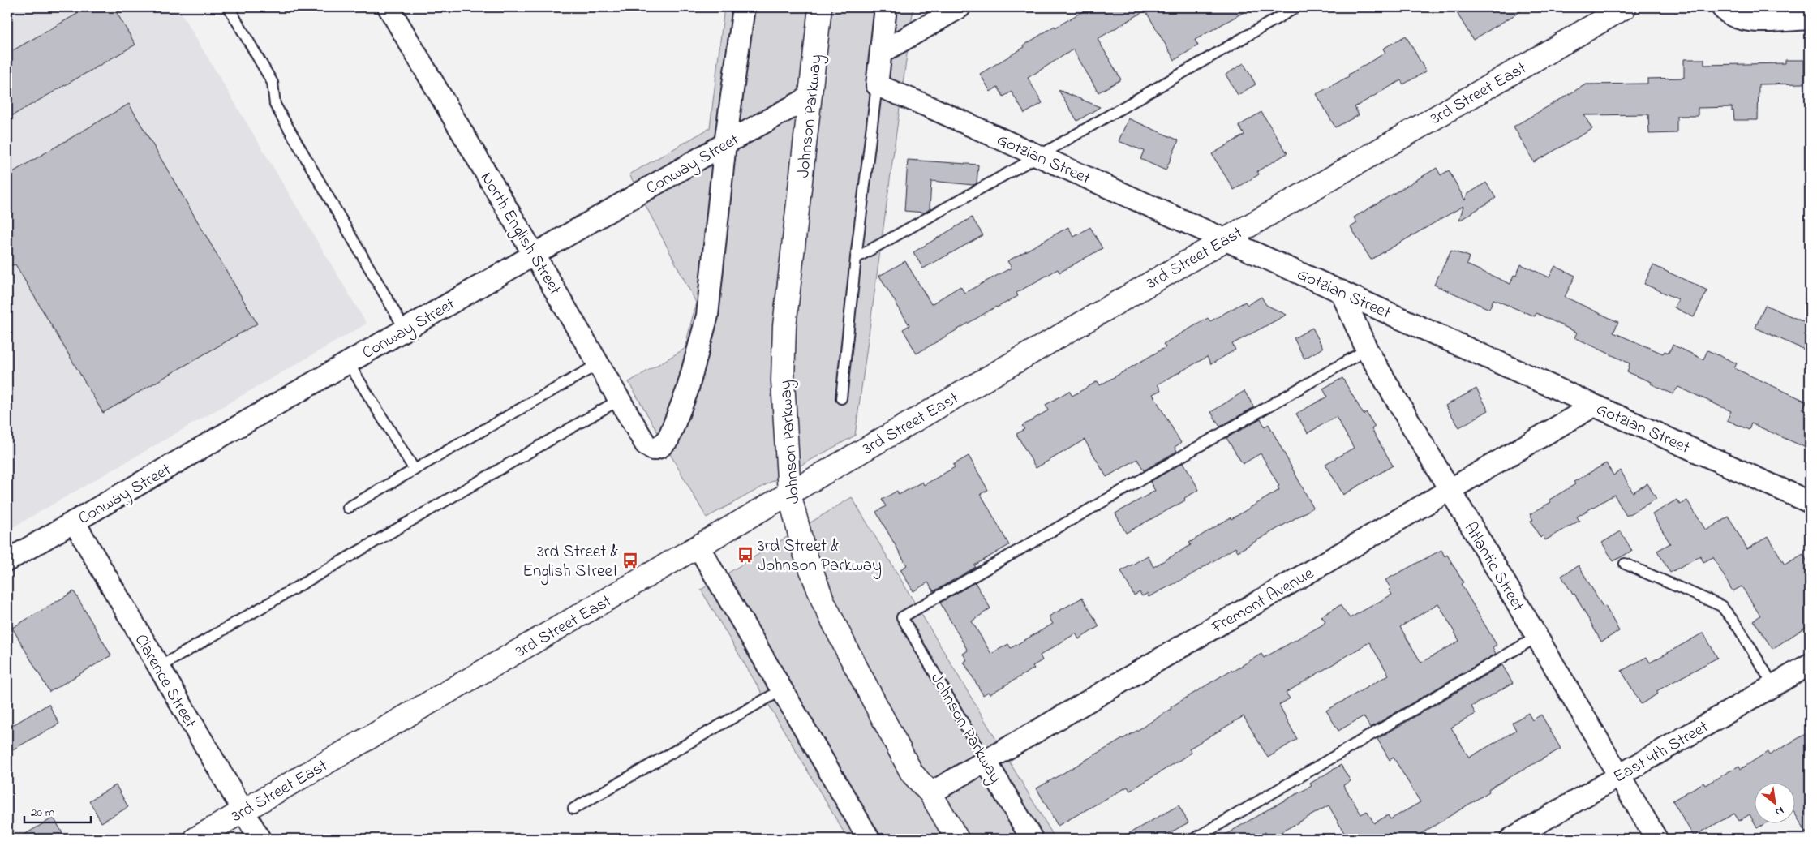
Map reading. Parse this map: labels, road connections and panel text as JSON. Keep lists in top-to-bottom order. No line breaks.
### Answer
{"streets":{"street":["3rd Street East","Johnson Parkway","Gotzian Street","Conway Street","North English Street","Atlantic Street","Fremont Avenue","Clarence Street","East 4th Street"]},"crossings":[["3rd Street East","Johnson Parkway"],["3rd Street East","Gotzian Street"],["3rd Street East","Clarence Street"],["Johnson Parkway","Conway Street"],["Johnson Parkway","Atlantic Street"],["Johnson Parkway","Fremont Avenue"],["Gotzian Street","Atlantic Street"],["Gotzian Street","Fremont Avenue"],["Conway Street","North English Street"],["Conway Street","Clarence Street"],["Atlantic Street","Fremont Avenue"],["Atlantic Street","East 4th Street"]],"places":{"bus stop":["3rd Street & Johnson Parkway","3rd Street & English Street"]},"scale_bar":"20 m","north":"bottom right"}
